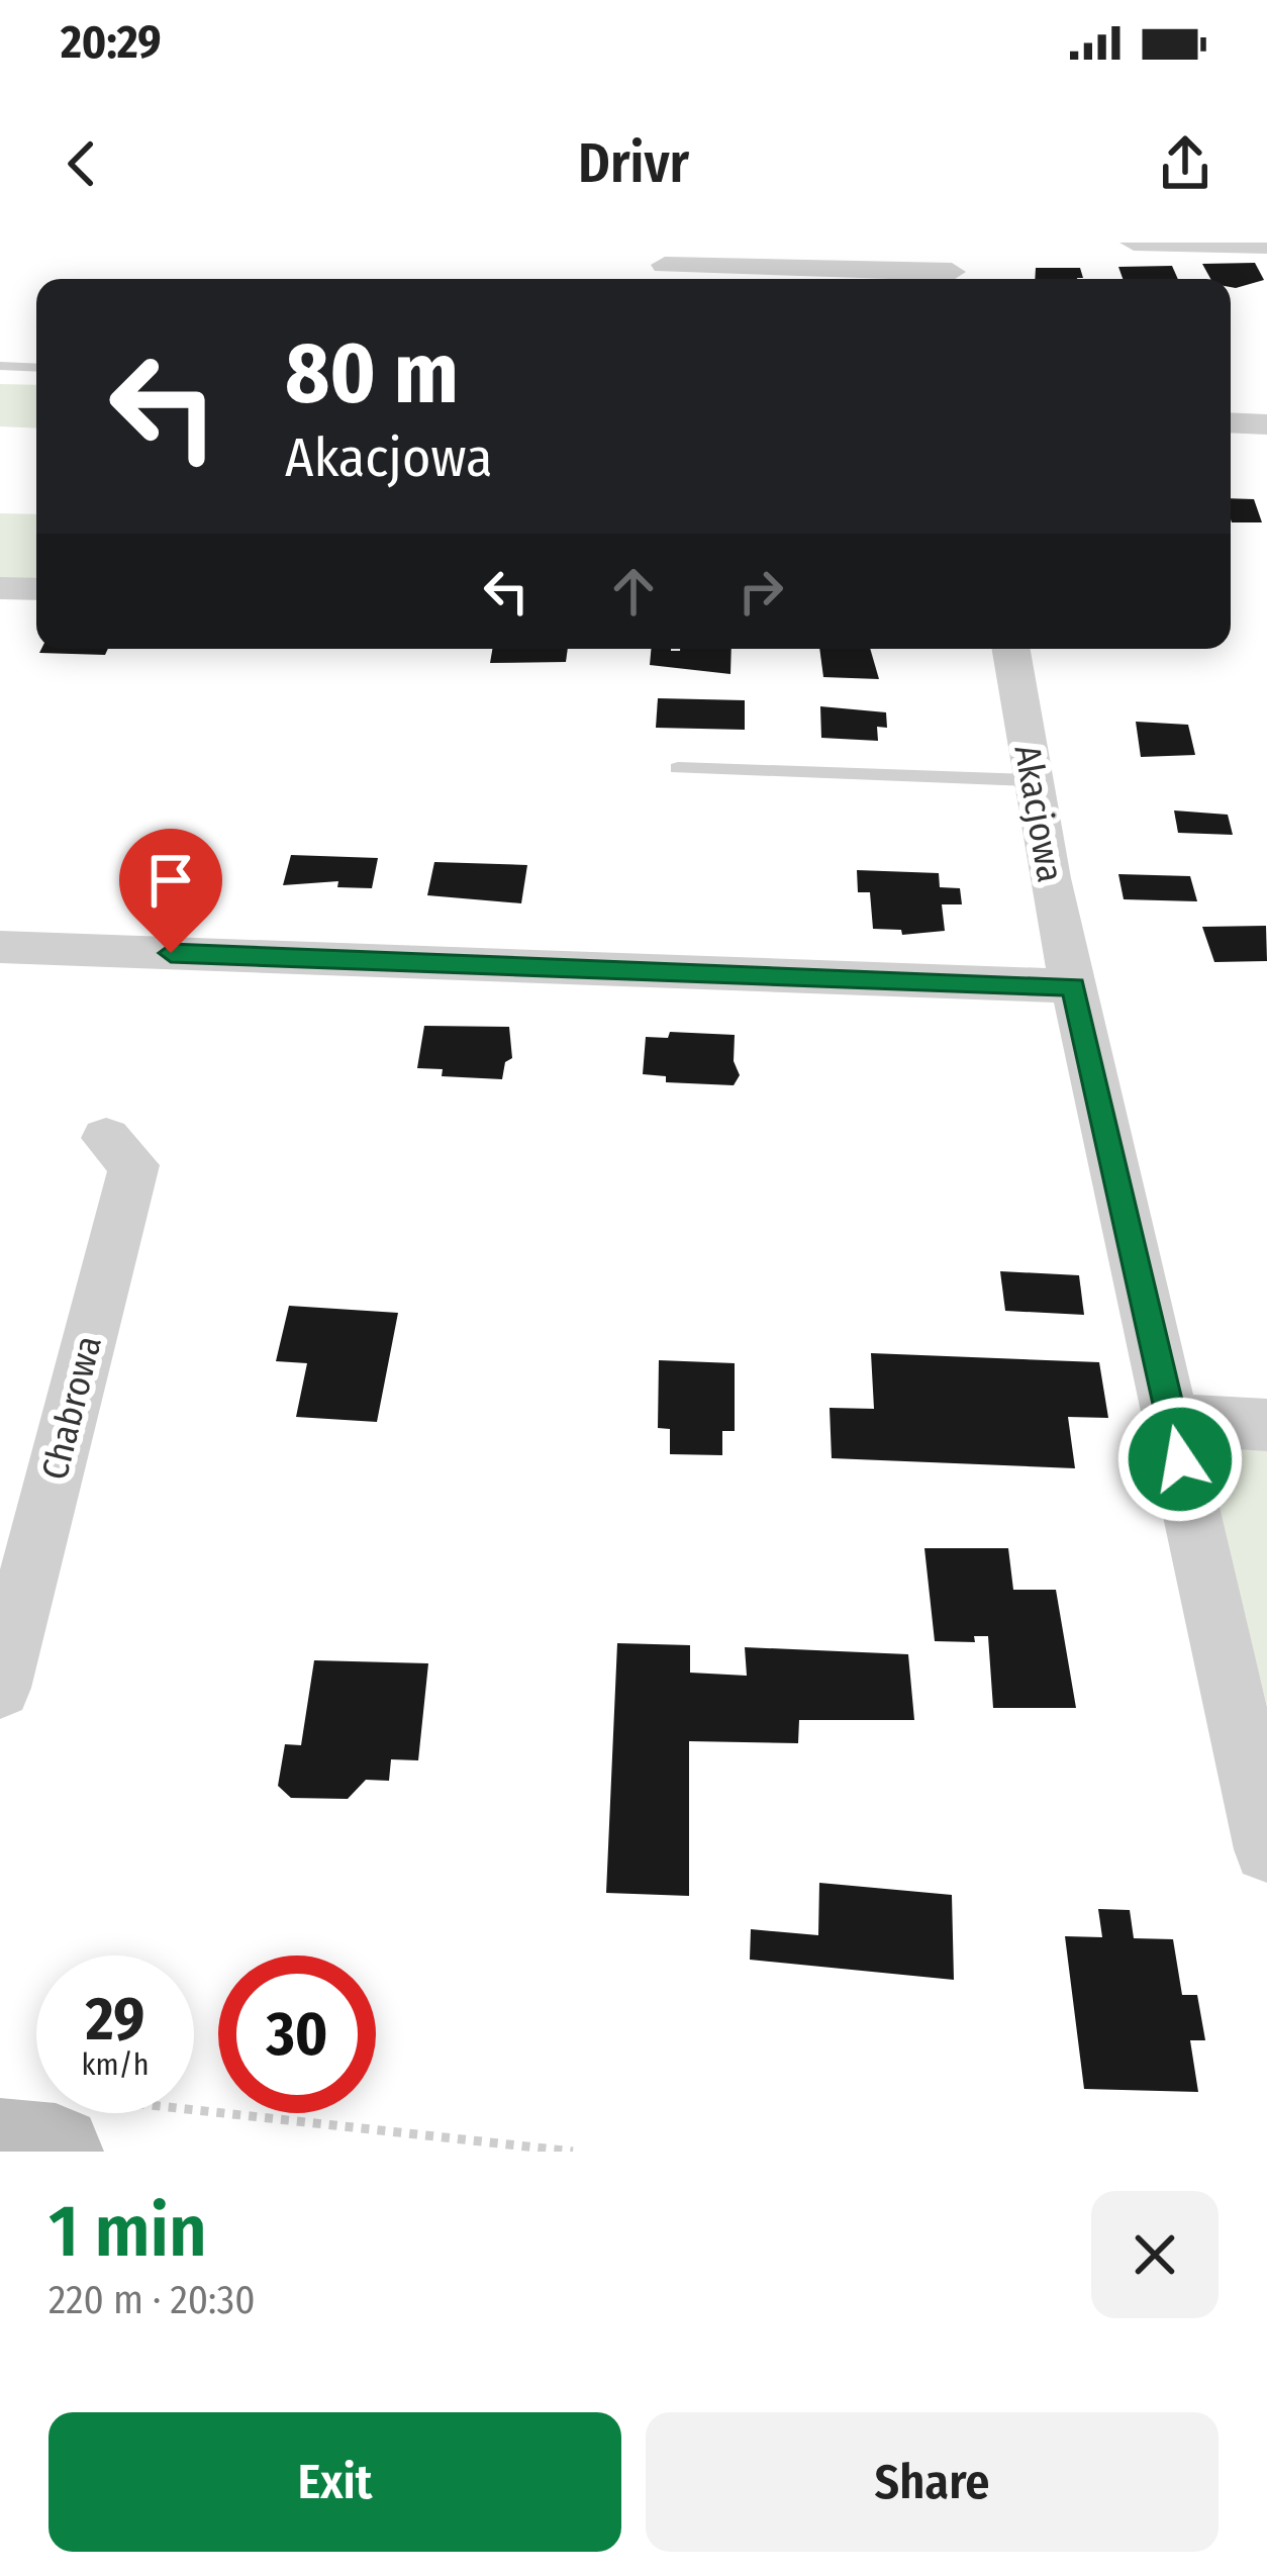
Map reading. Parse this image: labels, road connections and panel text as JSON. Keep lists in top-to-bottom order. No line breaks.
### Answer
{"streets":{"street":["Akacjowa","Chabrowa"]},"page":{"status":"20:29","header":"Drivr","turn":["80 m","Akacjowa"],"speed":"29 km/h","limit":"30","heading":["1 min","220 m · 20:30"],"buttons":["Exit","Share"]}}
